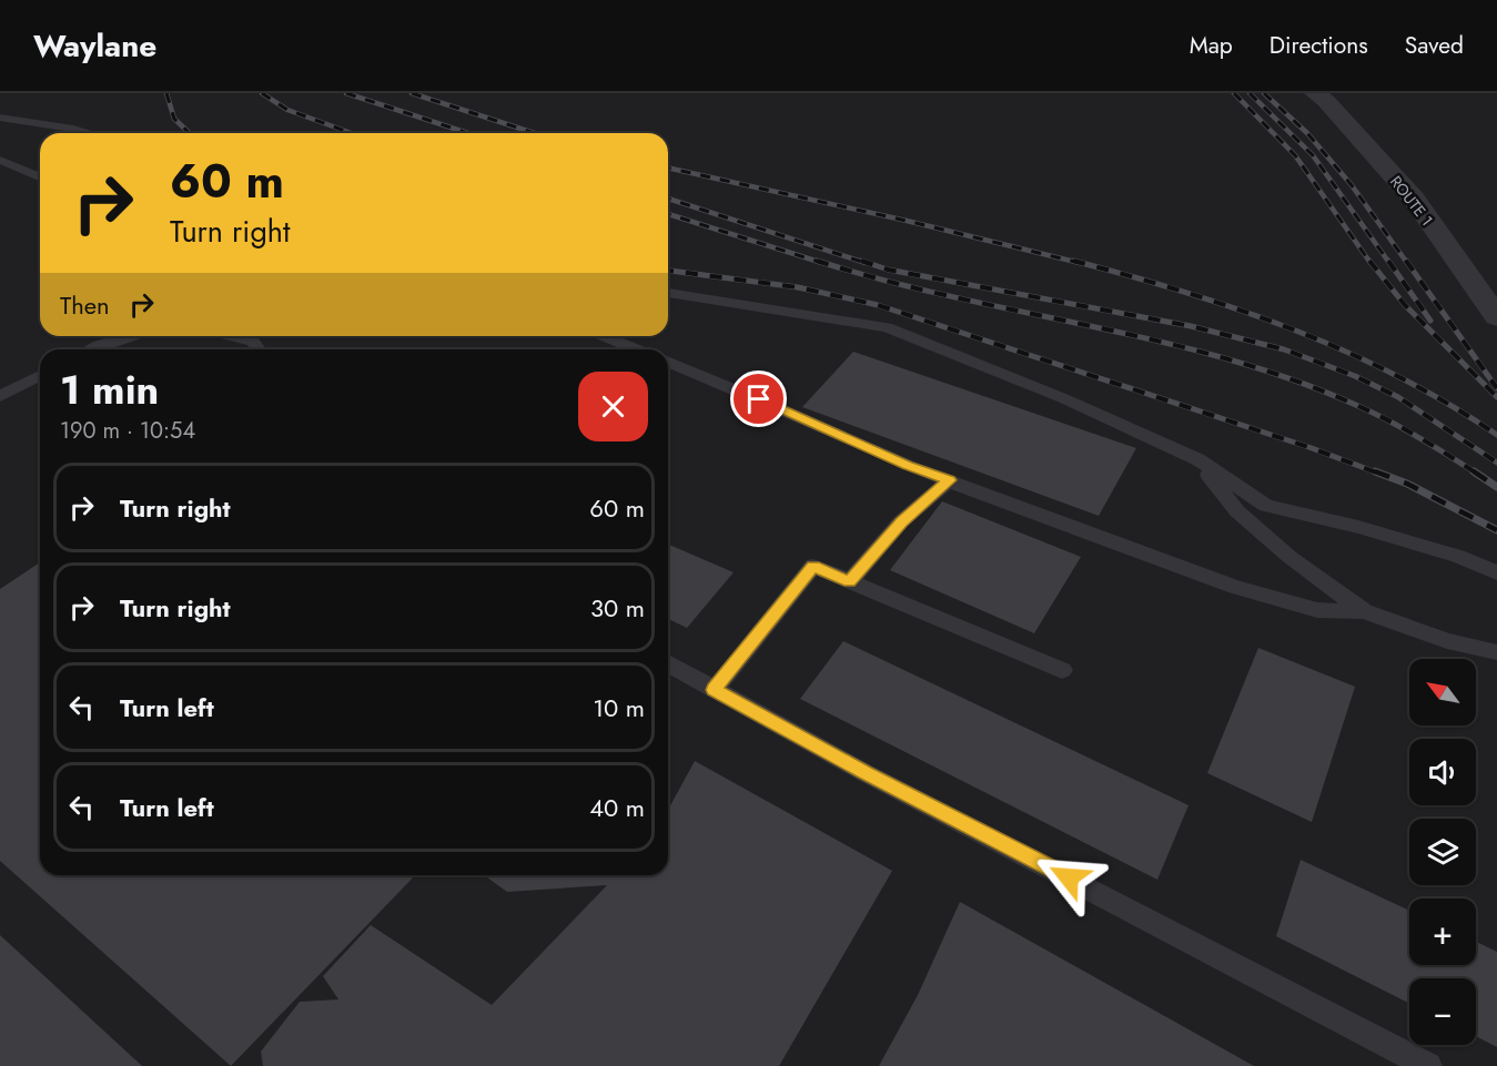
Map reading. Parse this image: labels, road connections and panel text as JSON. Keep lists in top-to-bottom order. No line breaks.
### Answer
{"streets":{"street":["ROUTE 1"]},"north":"top left","page":{"header":"Waylane","nav":["Map","Directions","Saved"],"turn":["60 m","Turn right"],"then":"Then","heading":["1 min","190 m · 10:54"],"list":[{"name":"Turn right","value":"60 m"},{"name":"Turn right","value":"30 m"},{"name":"Turn left","value":"10 m"},{"name":"Turn left","value":"40 m"}],"map_buttons":["+","−"]}}
